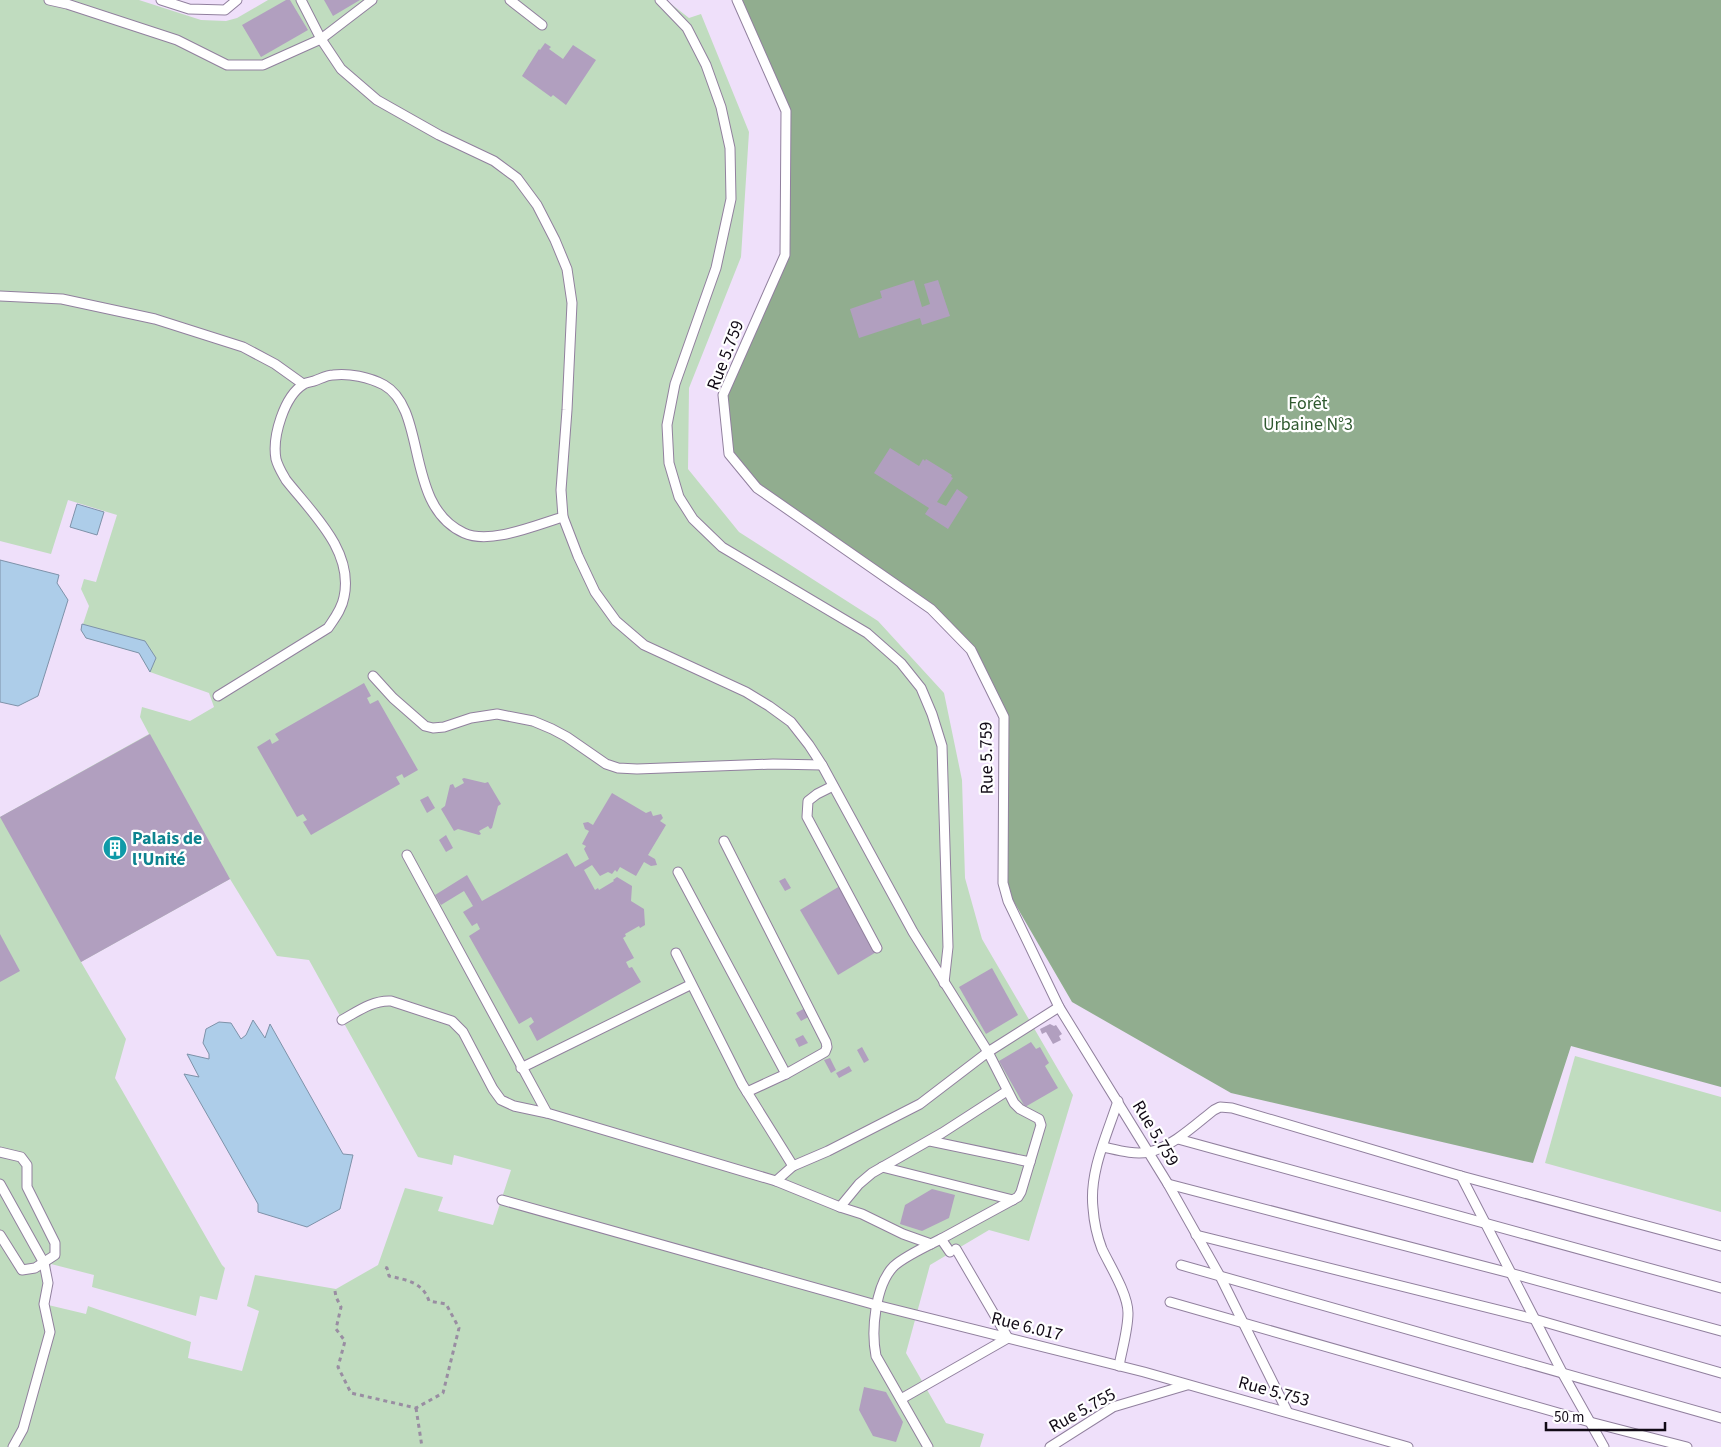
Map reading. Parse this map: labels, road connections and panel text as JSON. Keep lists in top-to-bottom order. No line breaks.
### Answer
{"streets":{"lane":["Rue 5.759","Rue 6.017","Rue 5.753","Rue 5.755"]},"crossings":[["Rue 5.759","Rue 5.753"],["Rue 6.017","Rue 5.753"],["Rue 5.753","Rue 5.755"]],"parks":["Forêt Urbaine N°3"],"places":{"building":["Palais de l'Unité"]},"scale_bar":"50 m"}
